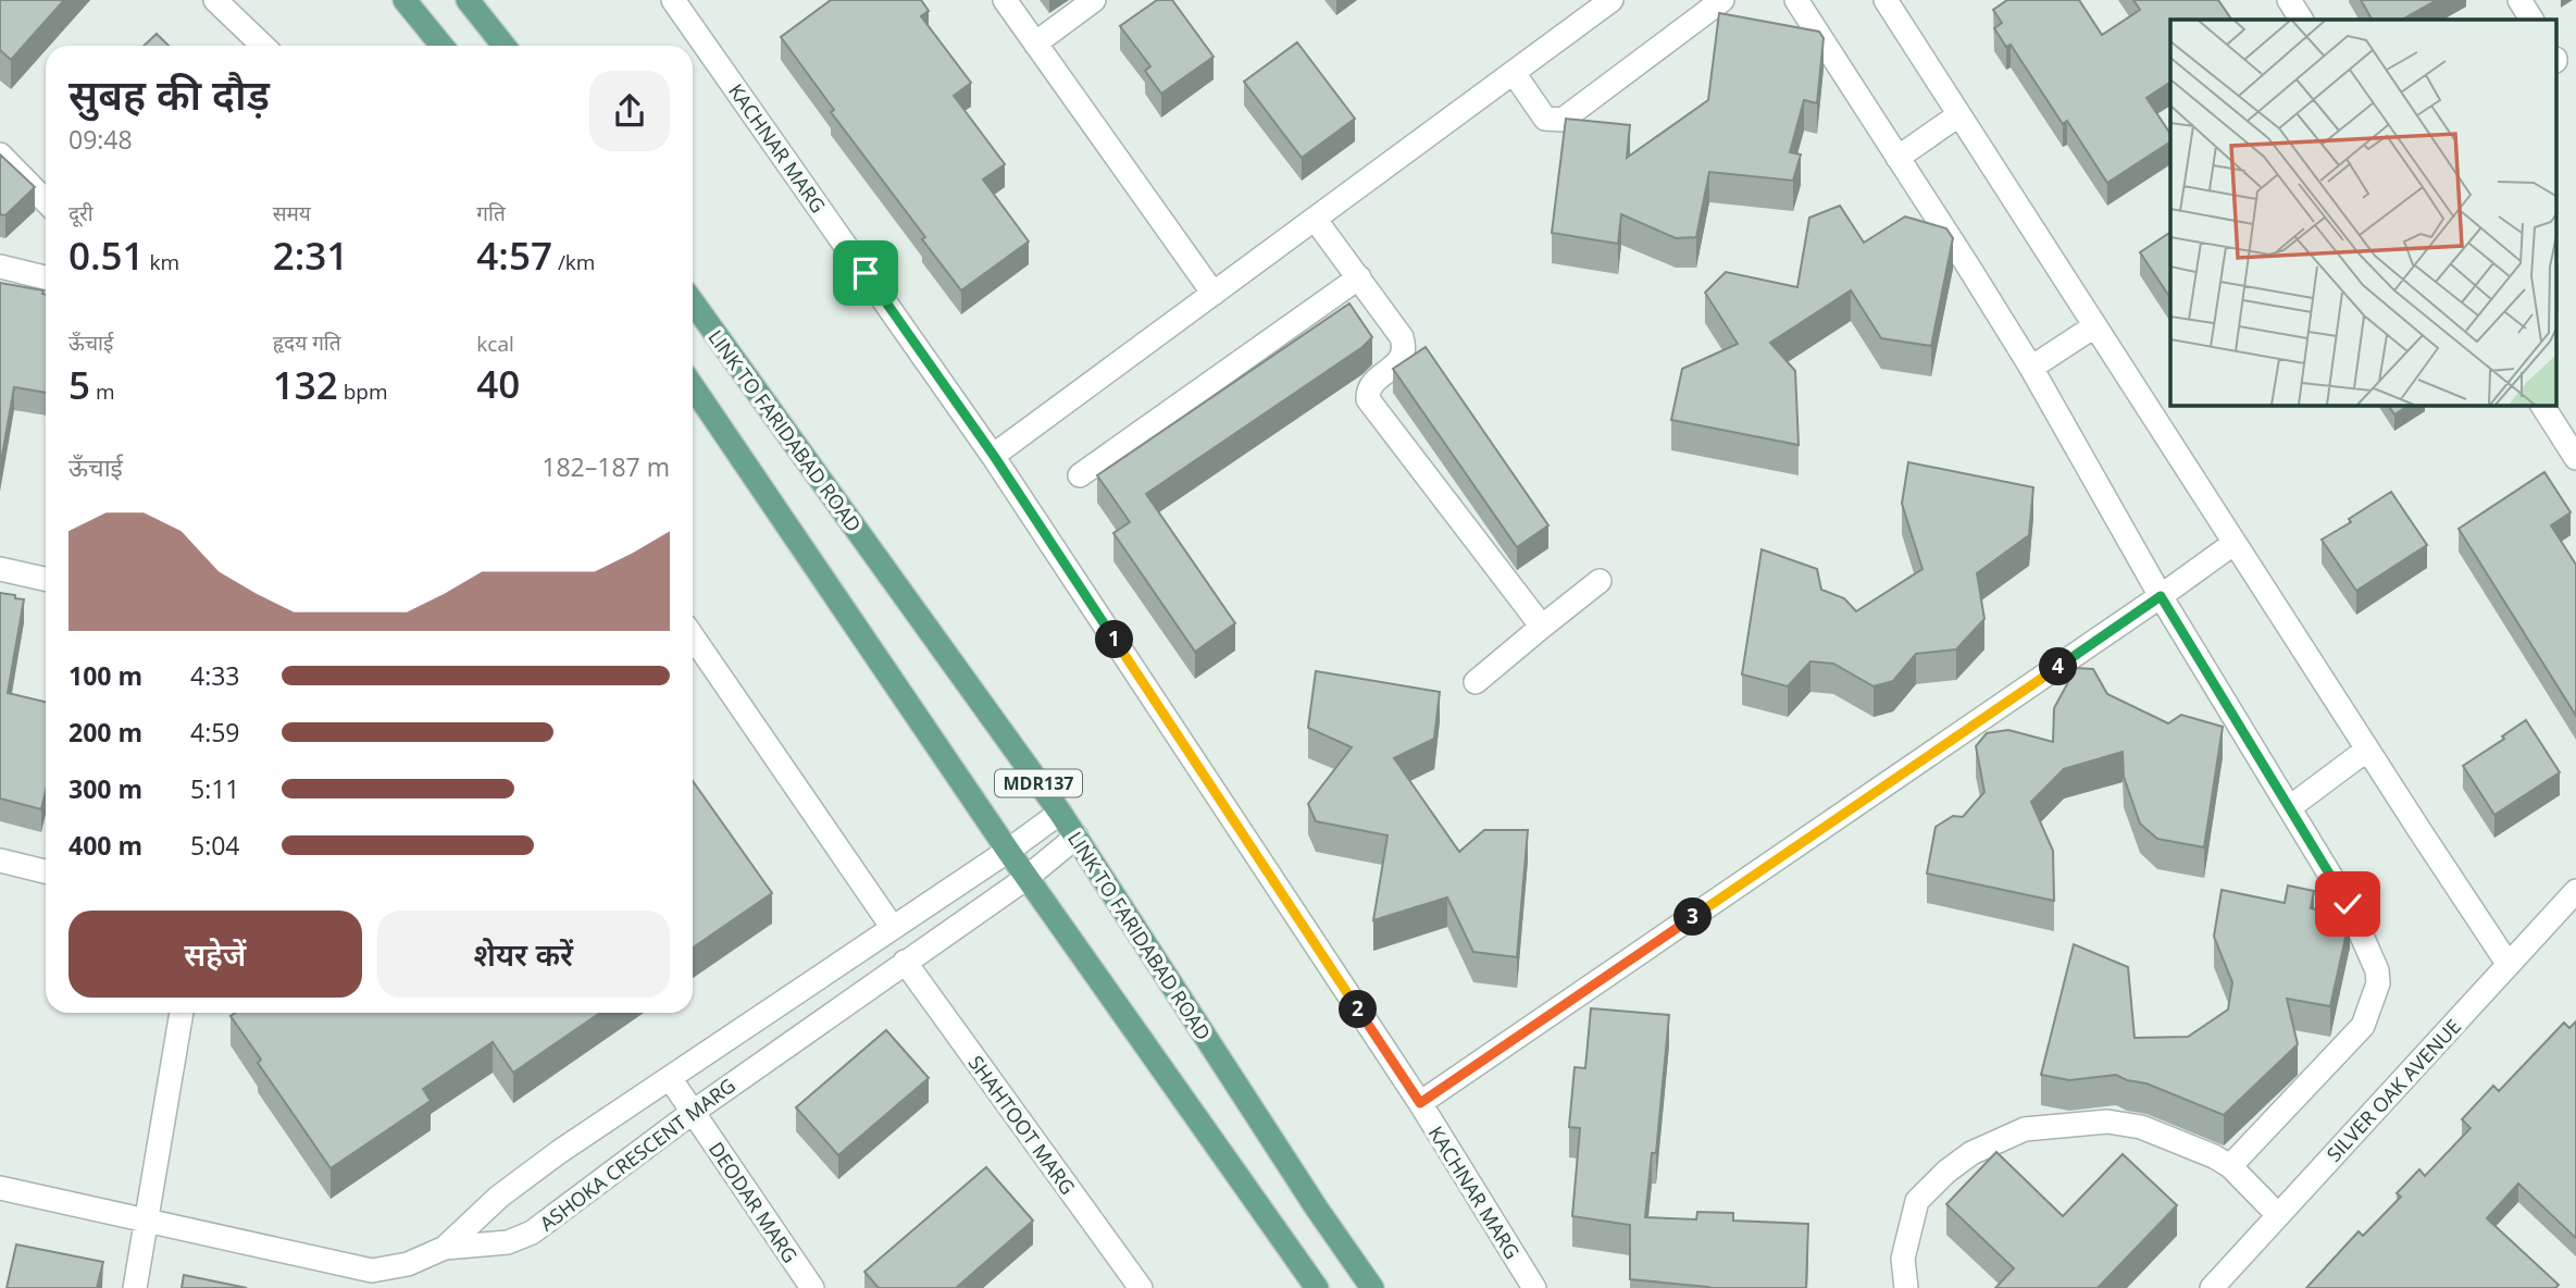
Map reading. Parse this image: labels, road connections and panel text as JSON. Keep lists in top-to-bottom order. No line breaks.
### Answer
{"streets":{"main road":["LINK TO FARIDABAD ROAD","MDR137"],"street":["KACHNAR MARG","SILVER OAK AVENUE","SHAHTOOT MARG","ASHOKA CRESCENT MARG","DEODAR MARG"]},"crossings":[["LINK TO FARIDABAD ROAD","ASHOKA CRESCENT MARG"],["MDR137","ASHOKA CRESCENT MARG"],["SHAHTOOT MARG","ASHOKA CRESCENT MARG"],["ASHOKA CRESCENT MARG","DEODAR MARG"]],"page":{"heading":["सुबह की दौड़","09:48"],"stats":[["दूरी","0.51 km"],["समय","2:31"],["गति","4:57 /km"],["ऊँचाई","5 m"],["हृदय गति","132 bpm"],["kcal","40"]],"chart":["ऊँचाई","182–187 m"],"pins":["1","4","3","2"],"list":[{"name":"100 m","note":"4:33"},{"name":"200 m","note":"4:59"},{"name":"300 m","note":"5:11"},{"name":"400 m","note":"5:04"}],"buttons":["सहेजें","शेयर करें"]}}
